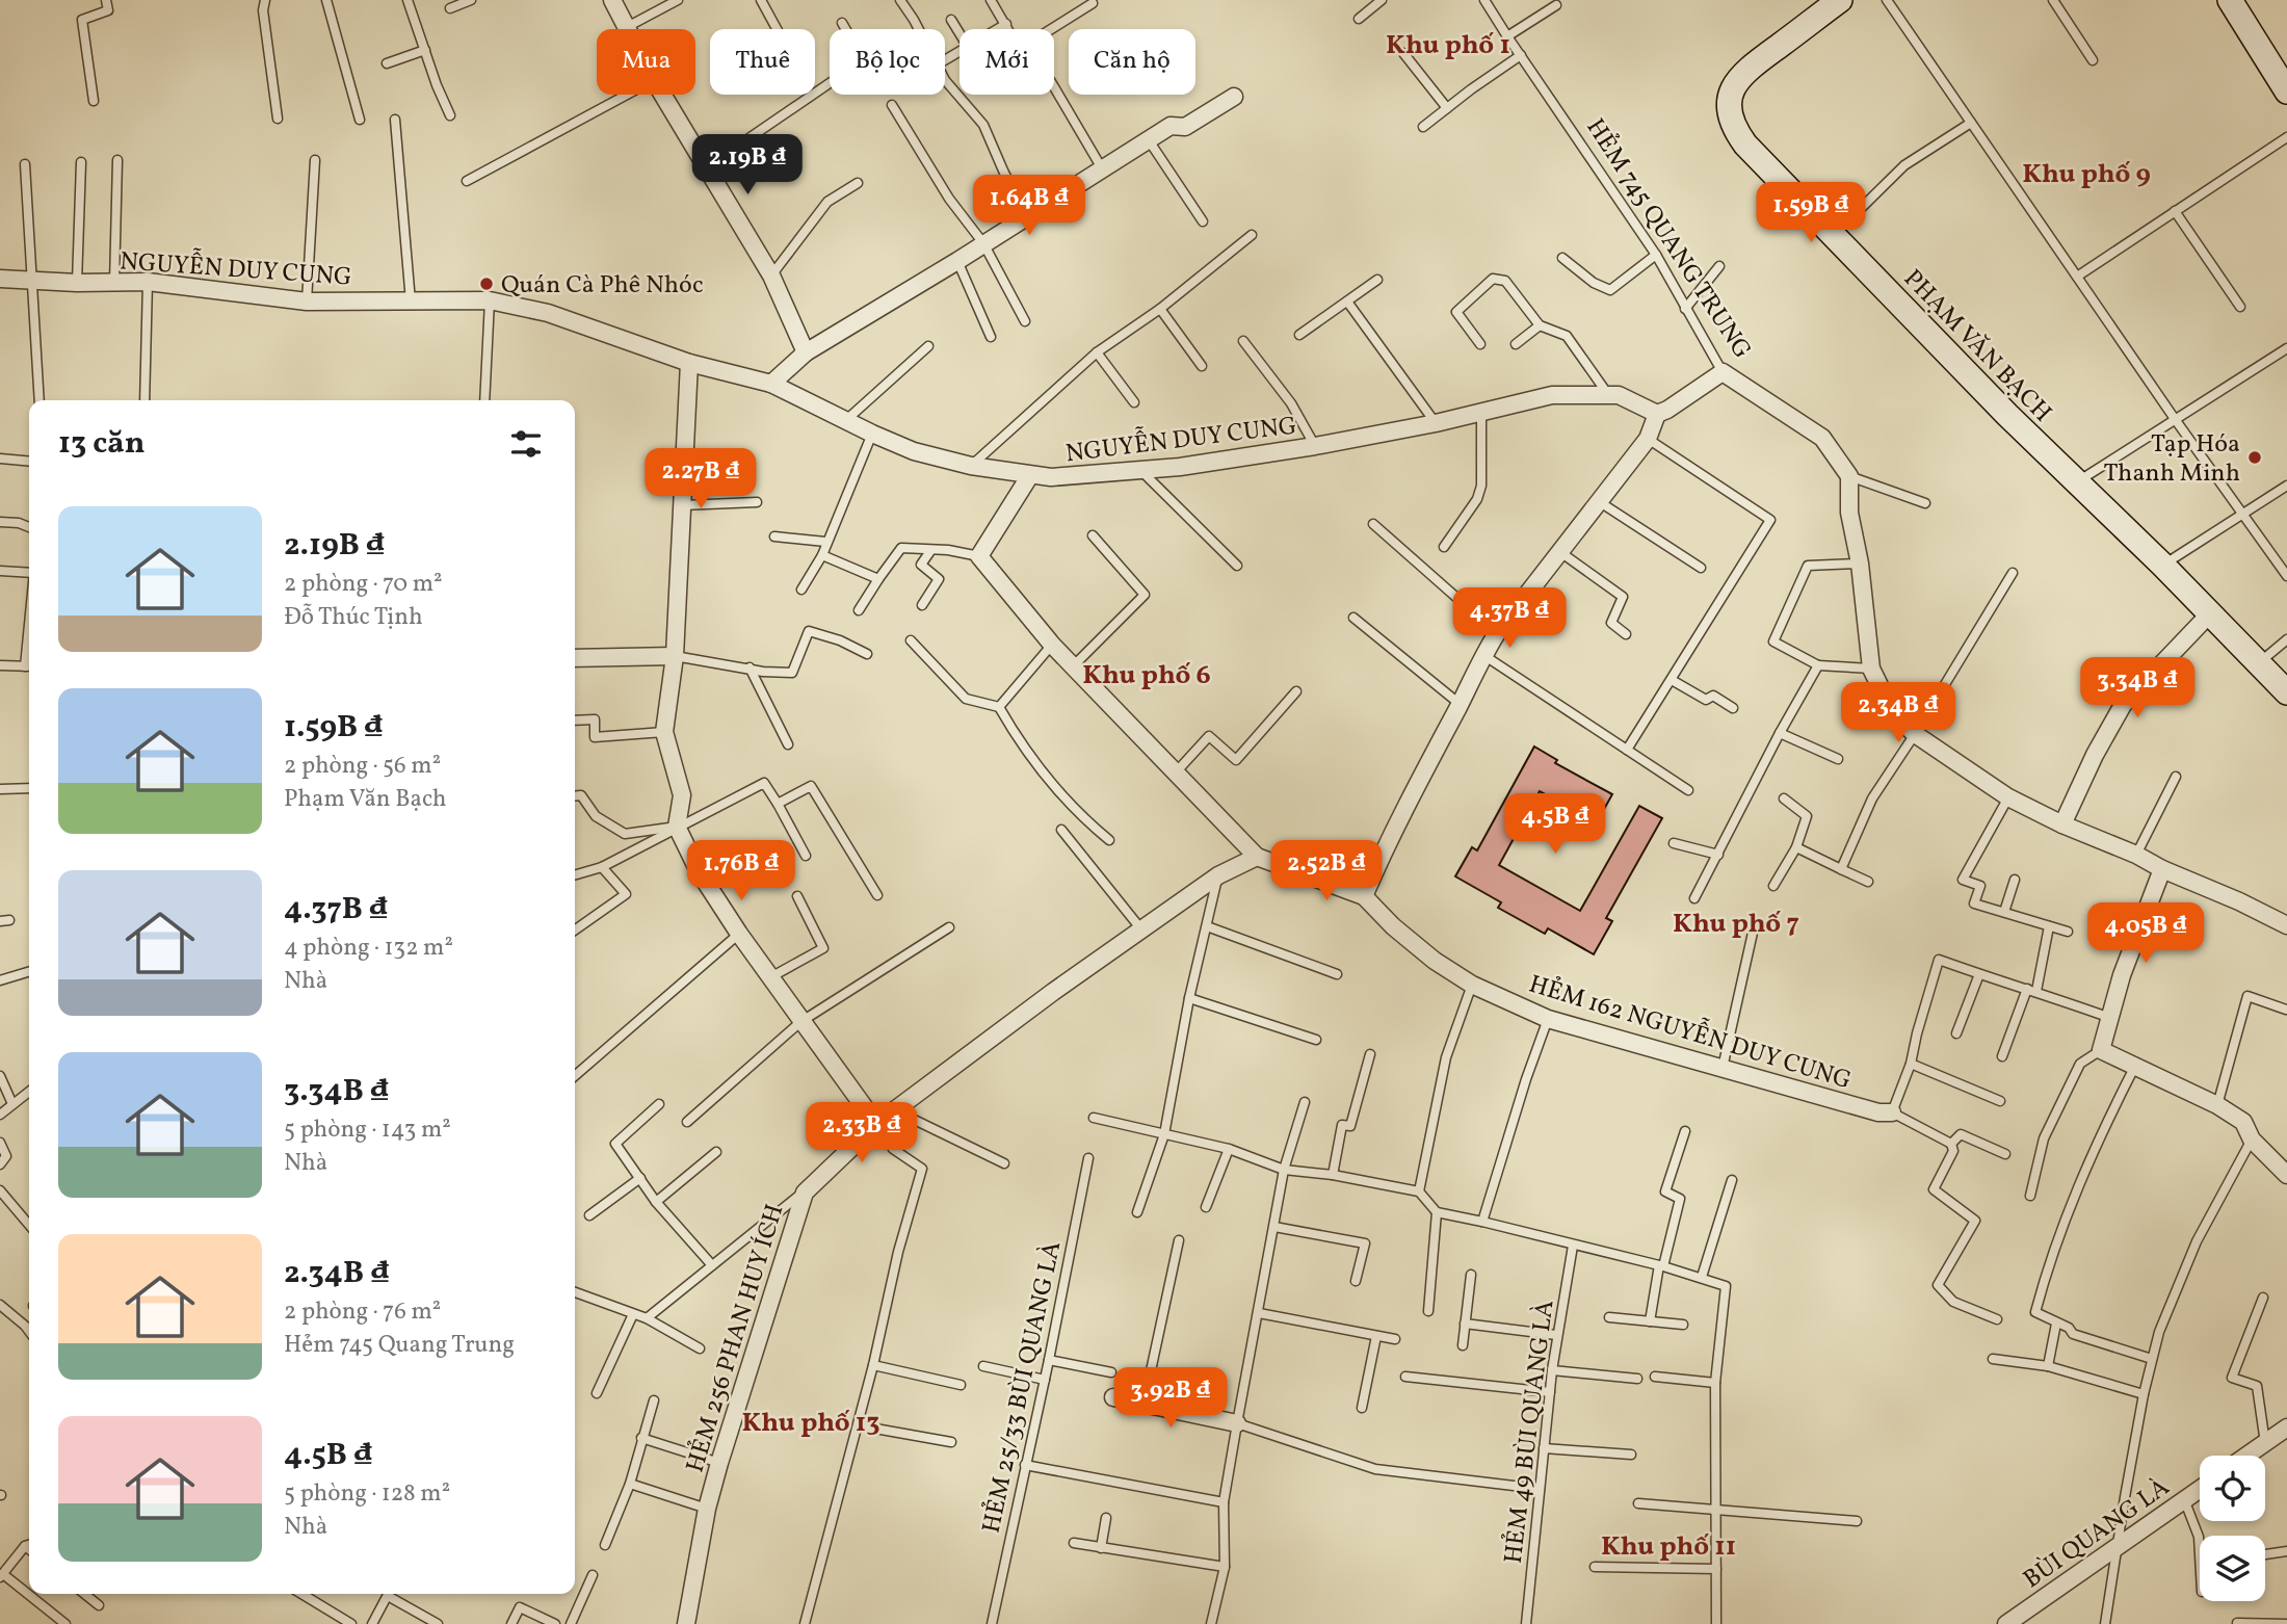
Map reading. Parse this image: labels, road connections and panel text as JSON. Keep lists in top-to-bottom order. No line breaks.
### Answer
{"streets":{"street":["HẺM 745 QUANG TRUNG","NGUYỄN DUY CUNG","PHẠM VĂN BẠCH","HẺM 162 NGUYỄN DUY CUNG","HẺM 256 PHAN HUY ÍCH","BÙI QUANG LÀ"],"lane":["HẺM 25/33 BÙI QUANG LÀ","HẺM 49 BÙI QUANG LÀ"]},"crossings":[["HẺM 162 NGUYỄN DUY CUNG","HẺM 256 PHAN HUY ÍCH"]],"districts":["Khu phố 1","Khu phố 9","Khu phố 6","Khu phố 7","Khu phố 13","Khu phố 11"],"places":["Quán Cà Phê Nhóc","Tạp Hóa Thanh Minh"],"page":{"chip":["Mua","Thuê","Bộ lọc","Mới","Căn hộ"],"price":["2.19B ₫","1.64B ₫","1.59B ₫","2.27B ₫","4.37B ₫","3.34B ₫","2.34B ₫","4.5B ₫","1.76B ₫","2.52B ₫","4.05B ₫","2.33B ₫","3.92B ₫"],"heading":"13 căn","list":[{"name":"2.19B ₫","note":"2 phòng · 70 m² · Đỗ Thúc Tịnh"},{"name":"1.59B ₫","note":"2 phòng · 56 m² · Phạm Văn Bạch"},{"name":"4.37B ₫","note":"4 phòng · 132 m² · Nhà"},{"name":"3.34B ₫","note":"5 phòng · 143 m² · Nhà"},{"name":"2.34B ₫","note":"2 phòng · 76 m² · Hẻm 745 Quang Trung"},{"name":"4.5B ₫","note":"5 phòng · 128 m² · Nhà"}]}}
